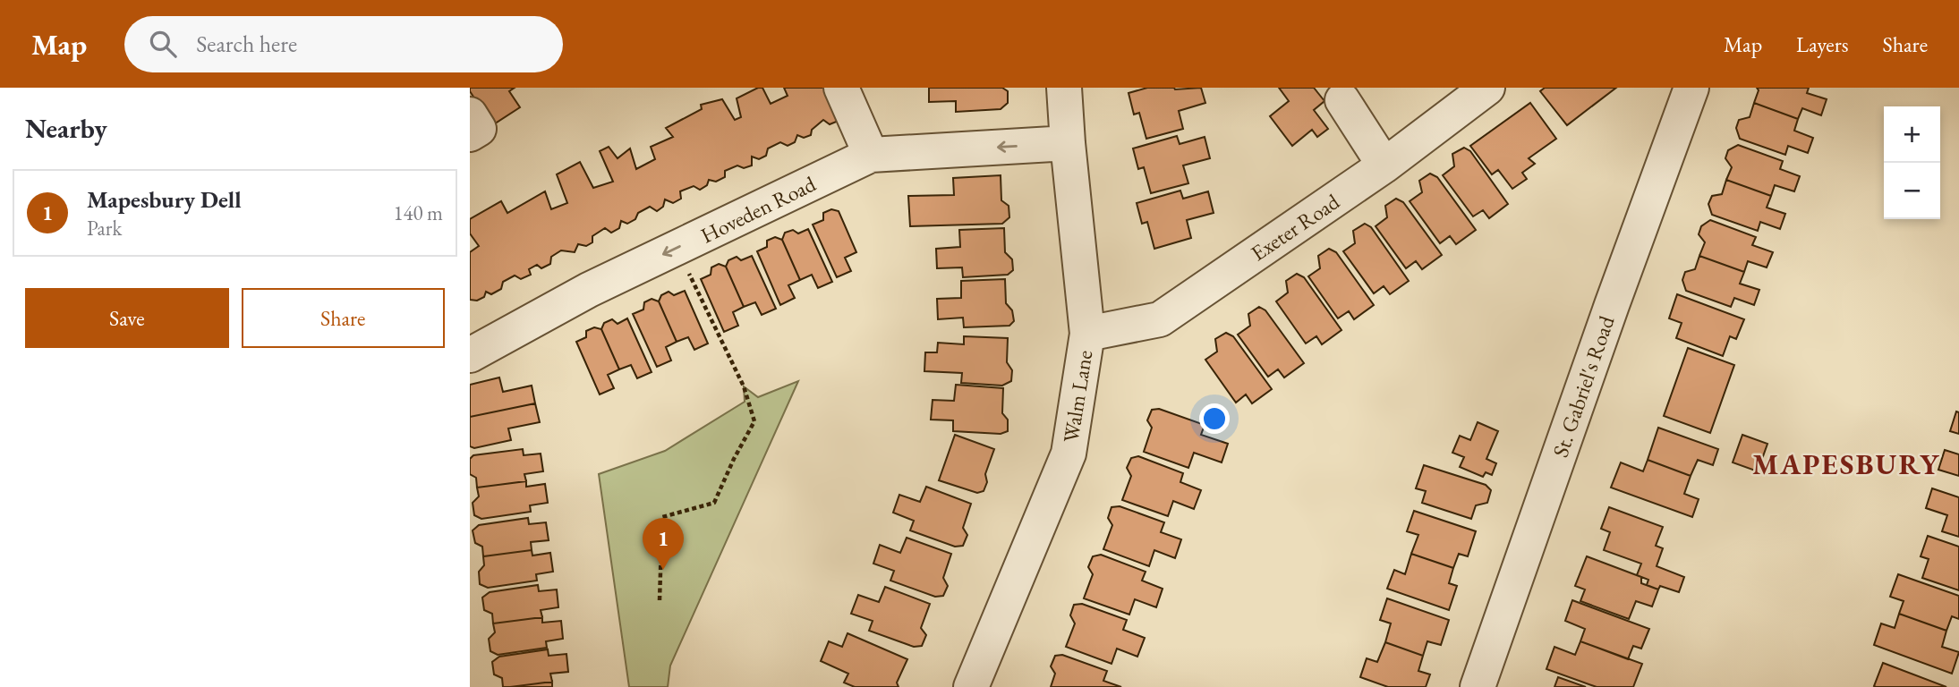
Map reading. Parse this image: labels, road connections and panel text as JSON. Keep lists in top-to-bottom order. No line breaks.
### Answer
{"streets":{"street":["Hoveden Road","Exeter Road","St. Gabriel's Road","Walm Lane"]},"crossings":[["Hoveden Road","Walm Lane"],["Exeter Road","Walm Lane"]],"one_way":["Hoveden Road"],"districts":["MAPESBURY"],"page":{"header":"Map","search":"Search here","nav":["Map","Layers","Share"],"heading":"Nearby","map_buttons":["+","−"],"list":[{"mark":"1","name":"Mapesbury Dell","note":"Park","value":"140 m"}],"buttons":["Save","Share"],"pins":"1"}}
